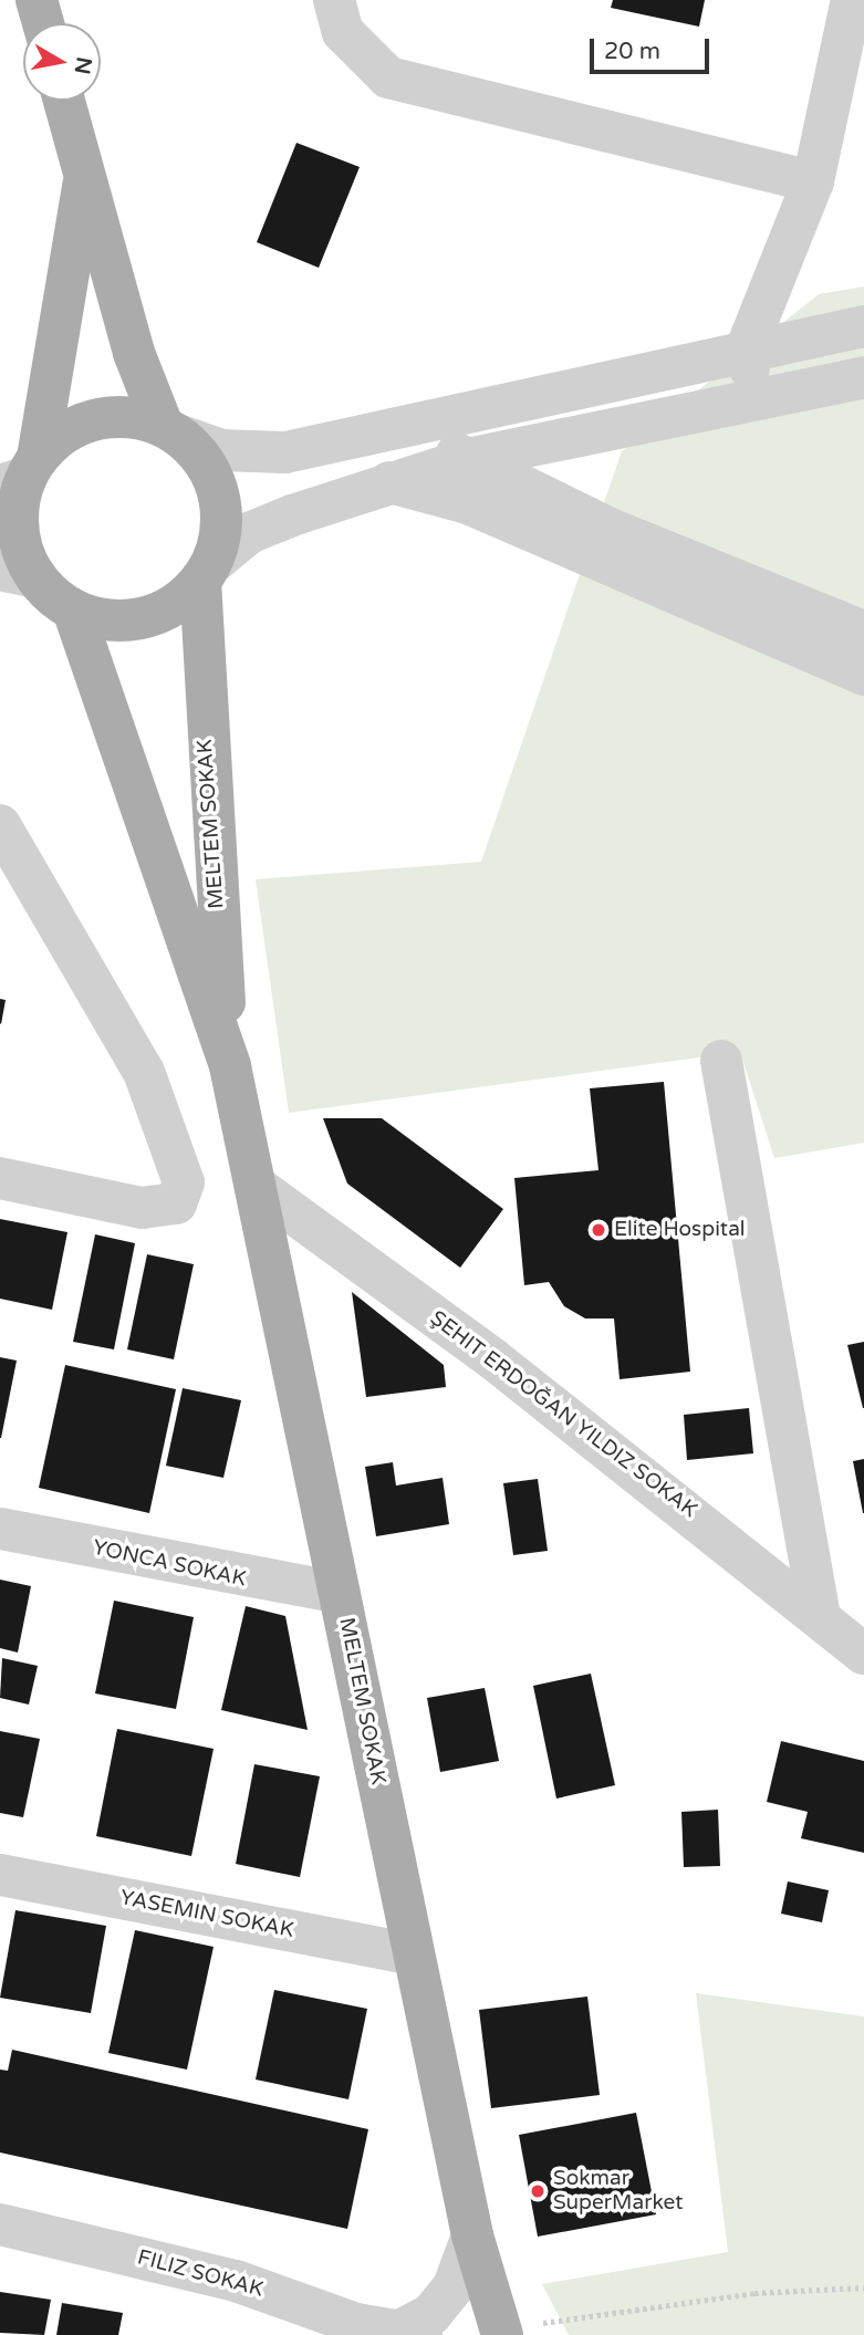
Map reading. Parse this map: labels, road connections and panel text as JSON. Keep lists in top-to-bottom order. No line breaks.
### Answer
{"streets":{"main road":["MELTEM SOKAK"],"street":["YONCA SOKAK","FILIZ SOKAK"]},"crossings":[["MELTEM SOKAK","YONCA SOKAK"],["MELTEM SOKAK","FILIZ SOKAK"]],"places":["Elite Hospital","Sokmar SuperMarket"],"scale_bar":"20 m","north":"right"}
